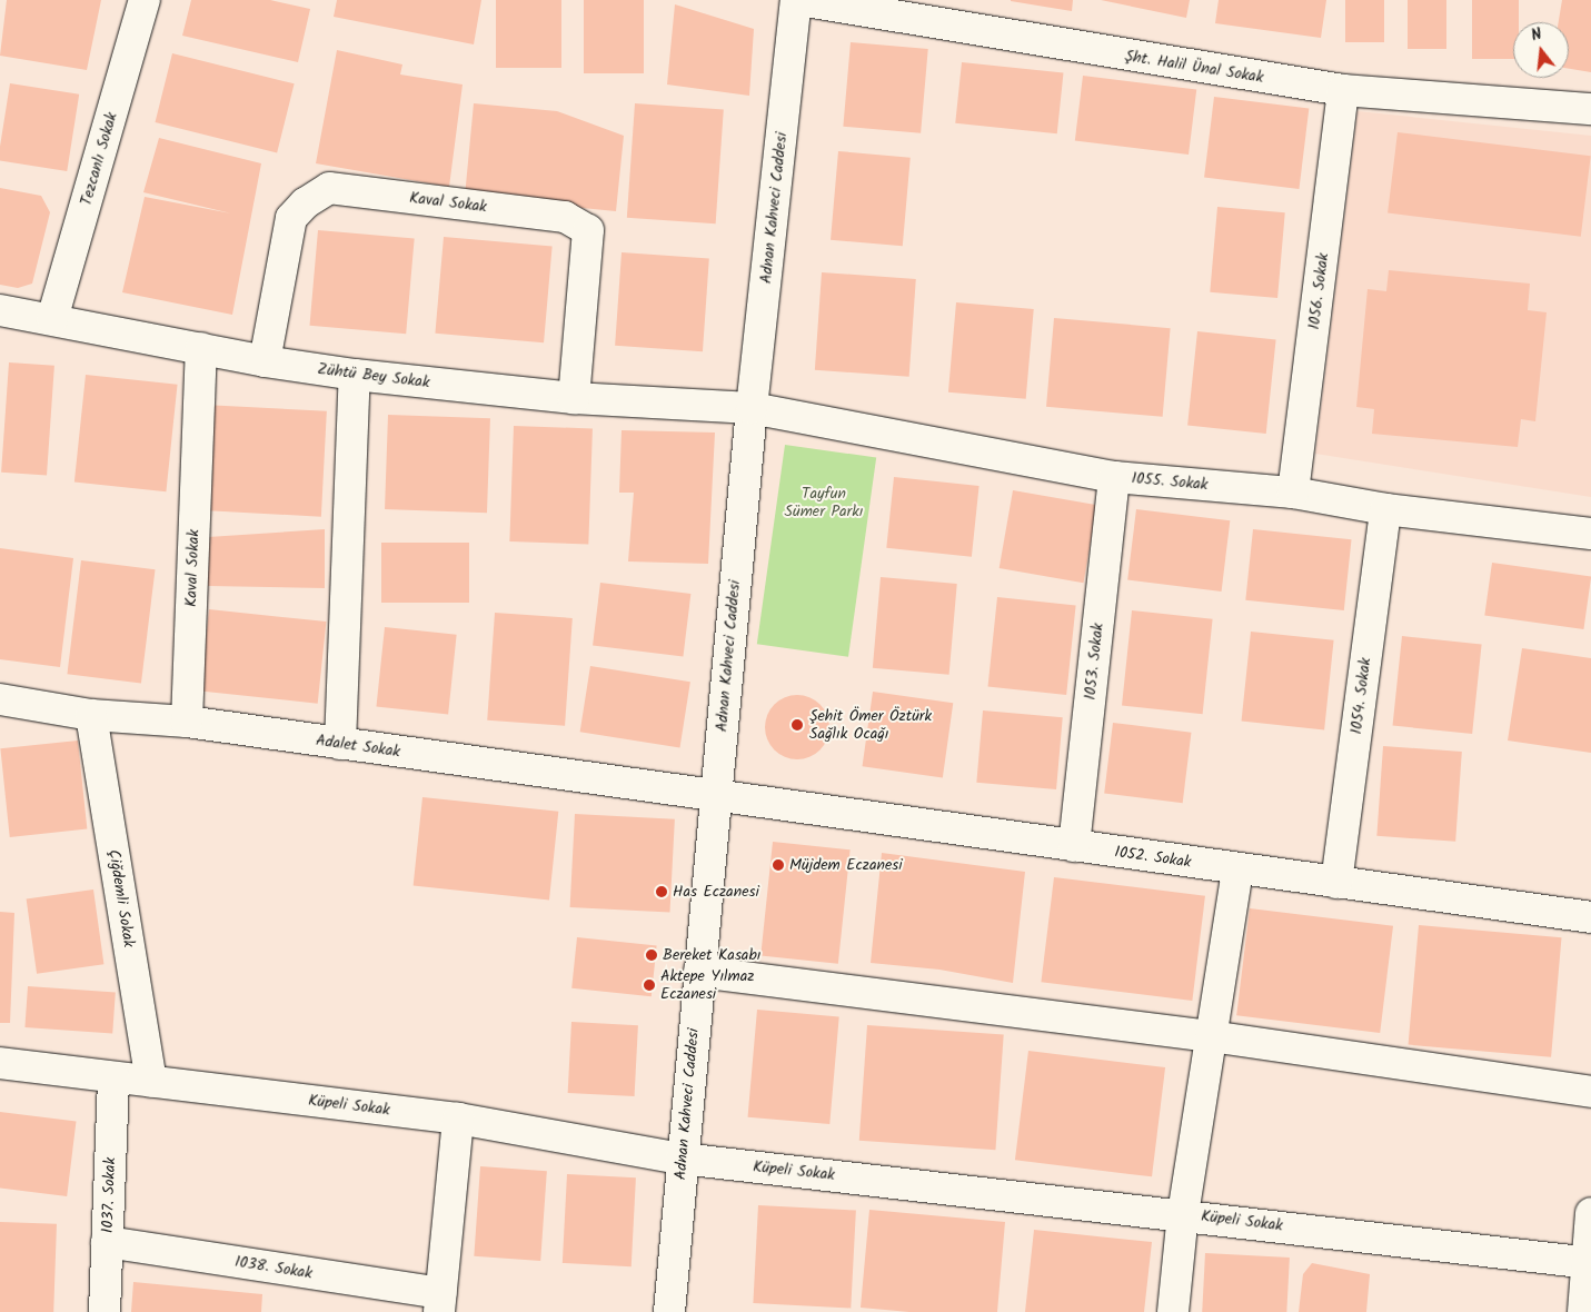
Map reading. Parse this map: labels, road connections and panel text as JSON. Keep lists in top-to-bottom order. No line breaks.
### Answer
{"streets":{"street":["Şht. Halil Ünal Sokak","Tezcanlı Sokak","Kaval Sokak","Adnan Kahveci Caddesi","1056. Sokak","Zühtü Bey Sokak","1055. Sokak","1053. Sokak","1054. Sokak","Adalet Sokak","1052. Sokak","Çiğdemli Sokak","Küpeli Sokak","1037. Sokak","1038. Sokak"]},"crossings":[["Şht. Halil Ünal Sokak","Adnan Kahveci Caddesi"],["Şht. Halil Ünal Sokak","1056. Sokak"],["Tezcanlı Sokak","Zühtü Bey Sokak"],["Kaval Sokak","Zühtü Bey Sokak"],["Kaval Sokak","Adalet Sokak"],["Adnan Kahveci Caddesi","Zühtü Bey Sokak"],["Adnan Kahveci Caddesi","1055. Sokak"],["Adnan Kahveci Caddesi","Adalet Sokak"],["Adnan Kahveci Caddesi","1052. Sokak"],["Adnan Kahveci Caddesi","Küpeli Sokak"],["1056. Sokak","1055. Sokak"],["Zühtü Bey Sokak","1055. Sokak"],["1055. Sokak","1053. Sokak"],["1055. Sokak","1054. Sokak"],["1053. Sokak","1052. Sokak"],["1054. Sokak","1052. Sokak"],["Adalet Sokak","1052. Sokak"],["Adalet Sokak","Çiğdemli Sokak"],["Çiğdemli Sokak","Küpeli Sokak"],["Küpeli Sokak","1037. Sokak"],["1037. Sokak","1038. Sokak"]],"parks":["Tayfun Sümer Parkı"],"places":["Şehit Ömer Öztürk Sağlık Ocağı","Müjdem Eczanesi","Has Eczanesi","Bereket Kasabı","Aktepe Yılmaz Eczanesi"],"north":"top"}
